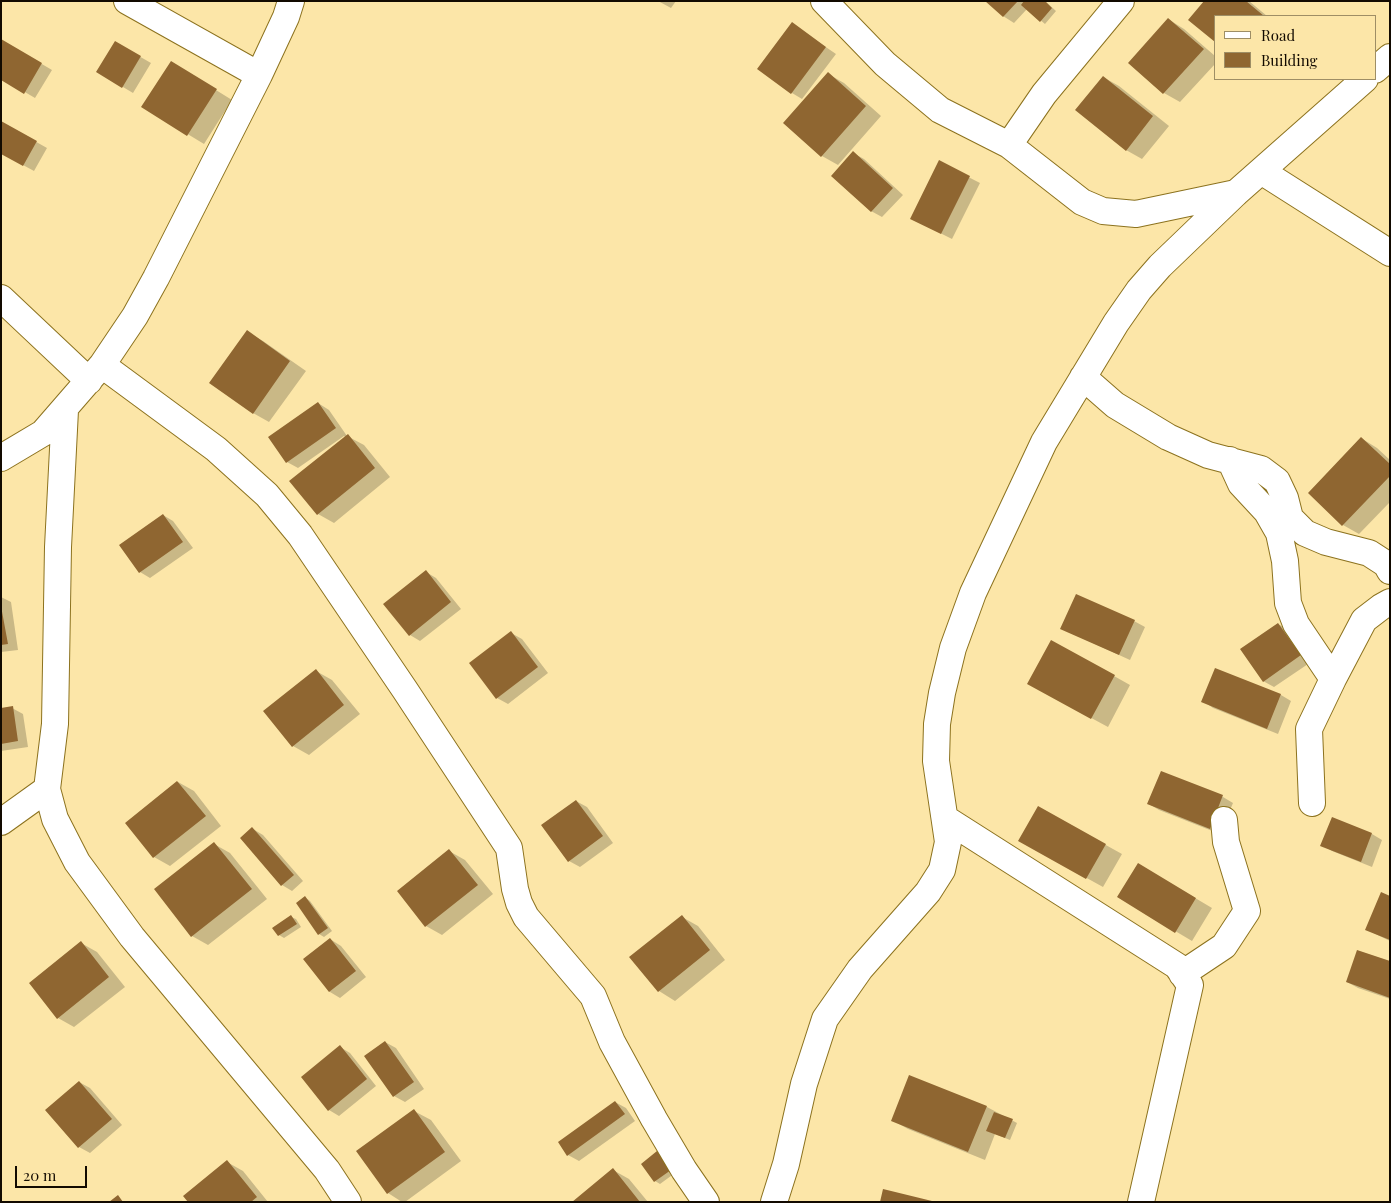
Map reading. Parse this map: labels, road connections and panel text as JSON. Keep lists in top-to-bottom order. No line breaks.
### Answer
{"legend":["Road","Building"],"scale_bar":"20 m"}
